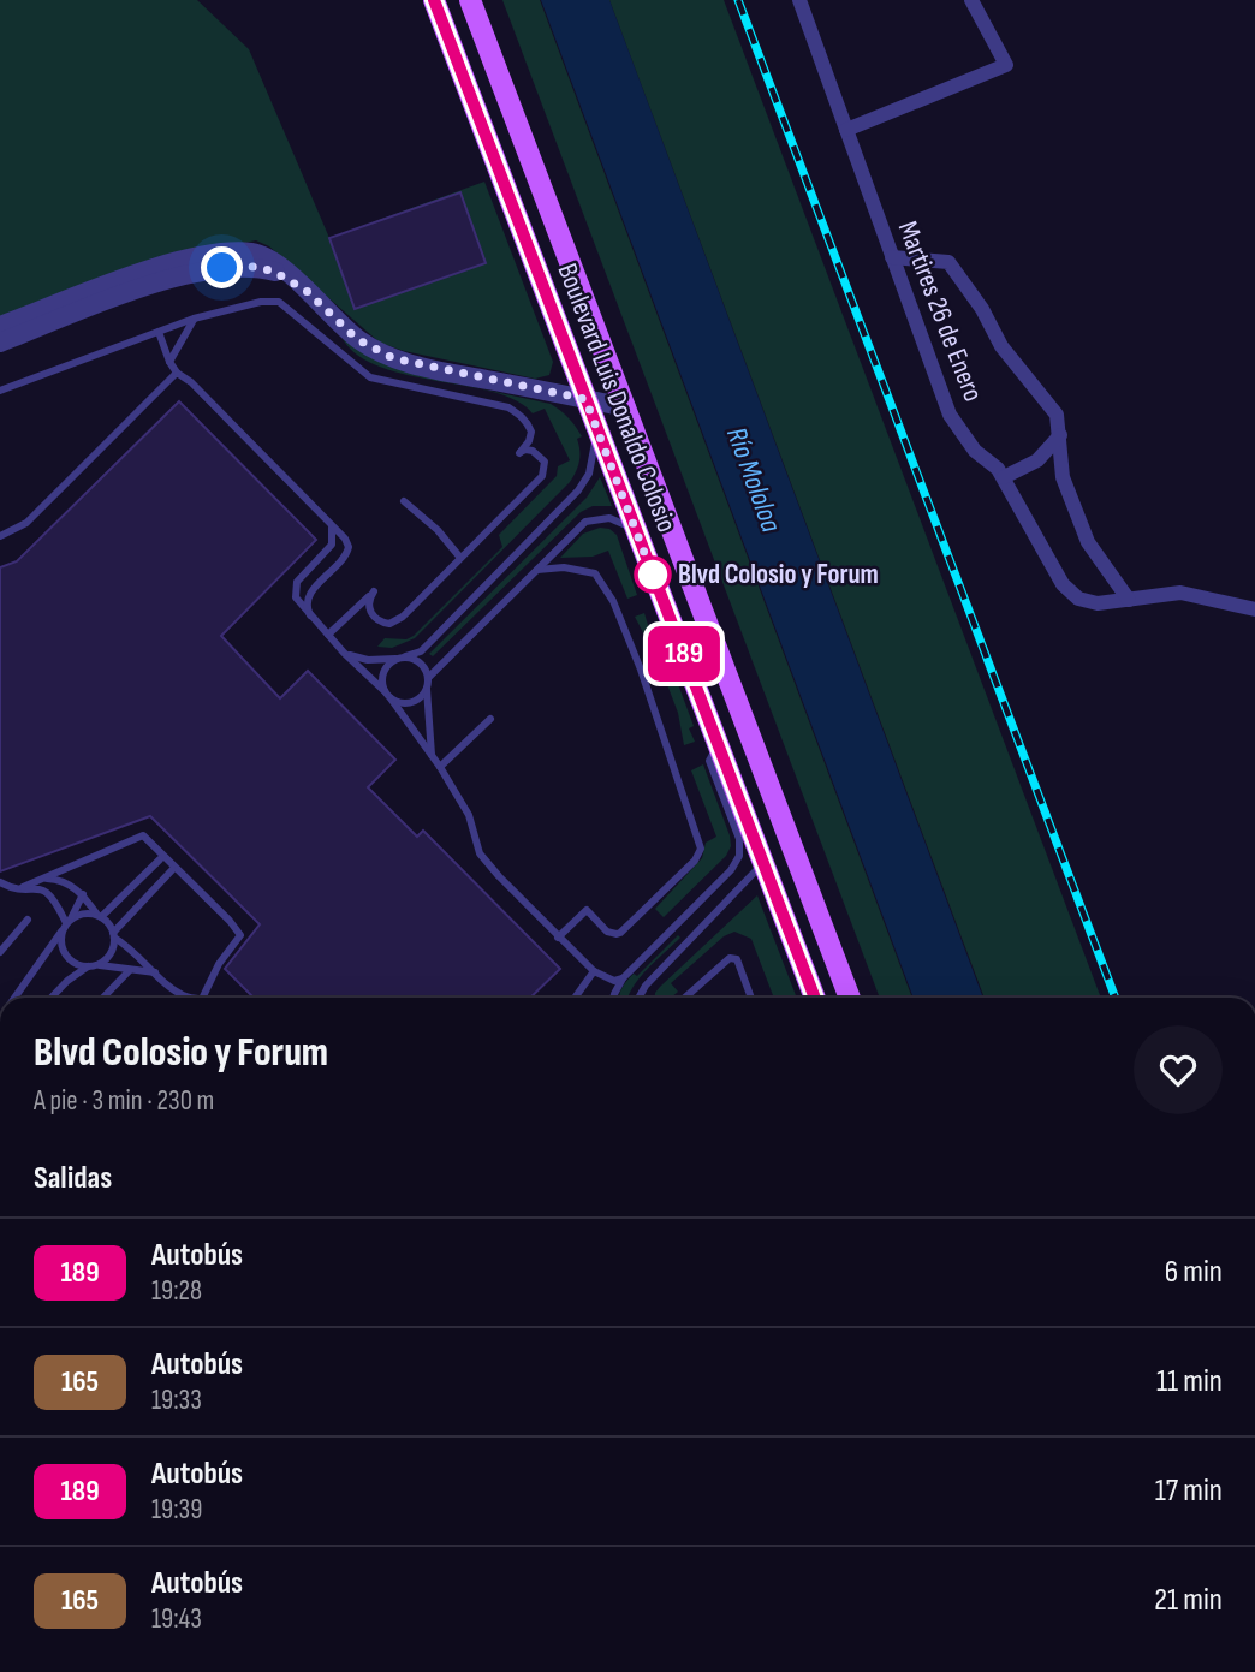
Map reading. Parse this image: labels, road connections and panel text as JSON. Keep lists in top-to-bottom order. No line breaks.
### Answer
{"streets":{"main road":["Boulevard Luis Donaldo Colosio"],"street":["Martires 26 de Enero"]},"water":["Río Mololoa"],"places":["Blvd Colosio y Forum"],"lines":["bus line 189"],"page":{"on_map":"189","heading":[["Blvd Colosio y Forum","A pie · 3 min · 230 m"],"Salidas"],"list":[{"mark":"189","name":"Autobús","note":"19:28","value":"6 min"},{"mark":"165","name":"Autobús","note":"19:33","value":"11 min"},{"mark":"189","name":"Autobús","note":"19:39","value":"17 min"},{"mark":"165","name":"Autobús","note":"19:43","value":"21 min"}]}}
